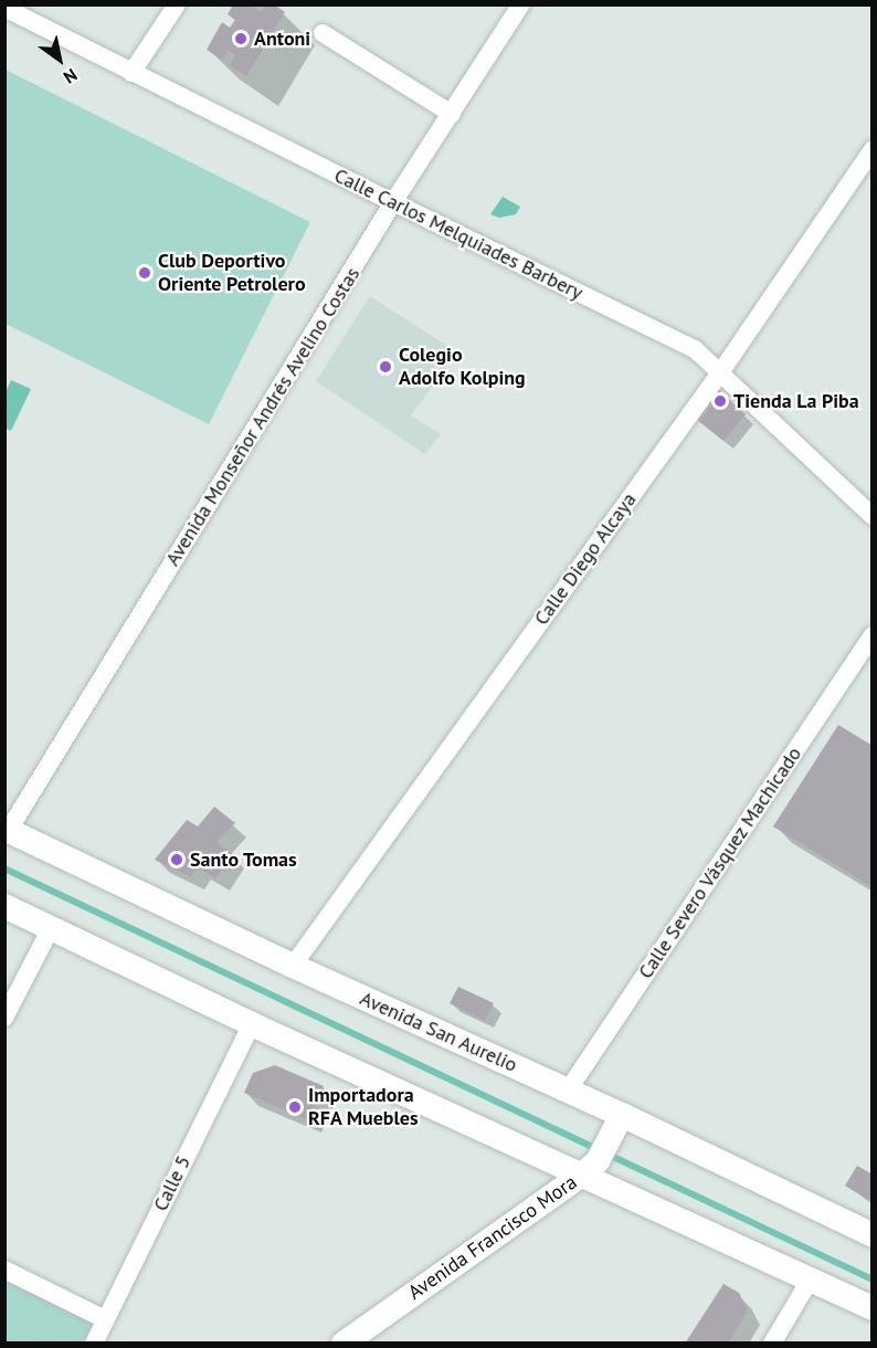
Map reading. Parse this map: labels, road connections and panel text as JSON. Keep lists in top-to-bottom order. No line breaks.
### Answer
{"streets":{"main road":["Avenida San Aurelio","Avenida Francisco Mora"],"street":["Calle Carlos Melquiades Barbery","Avenida Monseñor Andrés Avelino Costas","Calle Diego Alcaya","Calle Severo Vásquez Machicado","Calle 5"]},"crossings":[["Calle Carlos Melquiades Barbery","Avenida Monseñor Andrés Avelino Costas"],["Calle Carlos Melquiades Barbery","Calle Diego Alcaya"],["Avenida Monseñor Andrés Avelino Costas","Avenida San Aurelio"],["Calle Diego Alcaya","Avenida San Aurelio"],["Calle Severo Vásquez Machicado","Avenida San Aurelio"],["Avenida San Aurelio","Avenida Francisco Mora"]],"places":["Antoni","Club Deportivo Oriente Petrolero","Colegio Adolfo Kolping","Tienda La Piba","Santo Tomas","Importadora RFA Muebles"],"north":"bottom right"}
